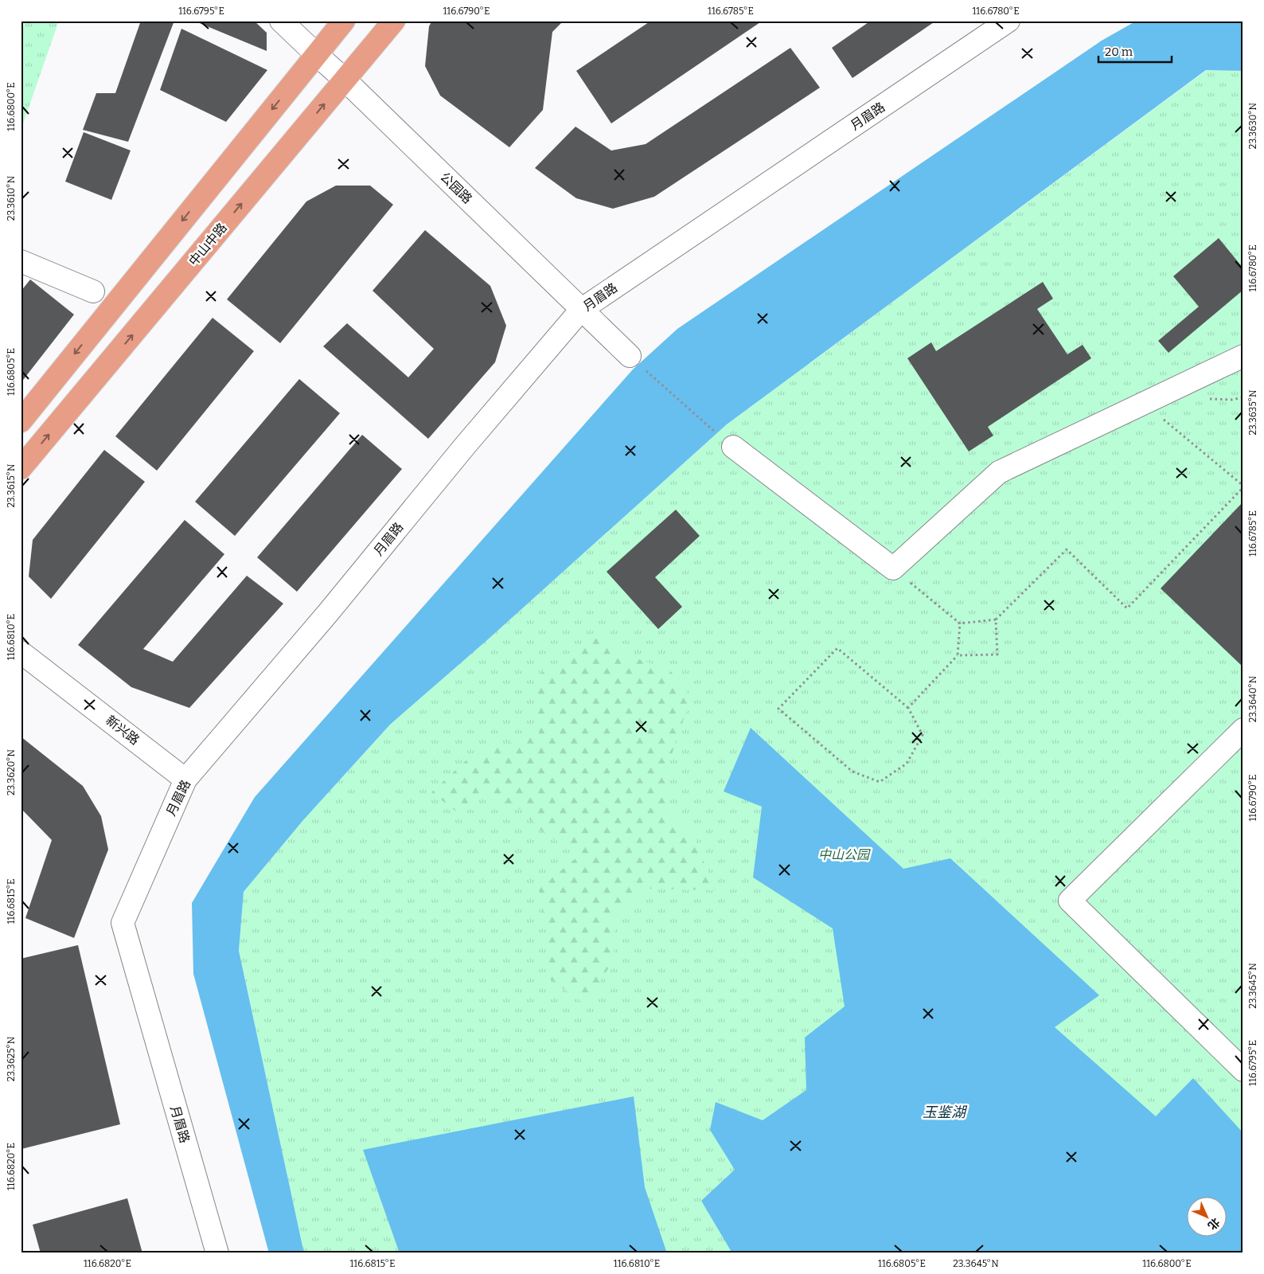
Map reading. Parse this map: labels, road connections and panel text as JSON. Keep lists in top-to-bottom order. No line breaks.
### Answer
{"streets":{"main road":["中山中路"],"street":["月眉路","公园路","新兴路"]},"crossings":[["月眉路","公园路"],["月眉路","新兴路"],["公园路","中山中路"]],"water":["玉鉴湖"],"parks":["中山公园"],"scale_bar":"20 m","north":"bottom right","coordinates":["116.6795°E","116.6790°E","116.6785°E","116.6780°E","116.6800°E","23.3630°N","23.3610°N","116.6805°E","23.3635°N","23.3615°N","116.6810°E","23.3640°N","23.3620°N","116.6815°E","23.3645°N","23.3625°N","116.6820°E"]}
